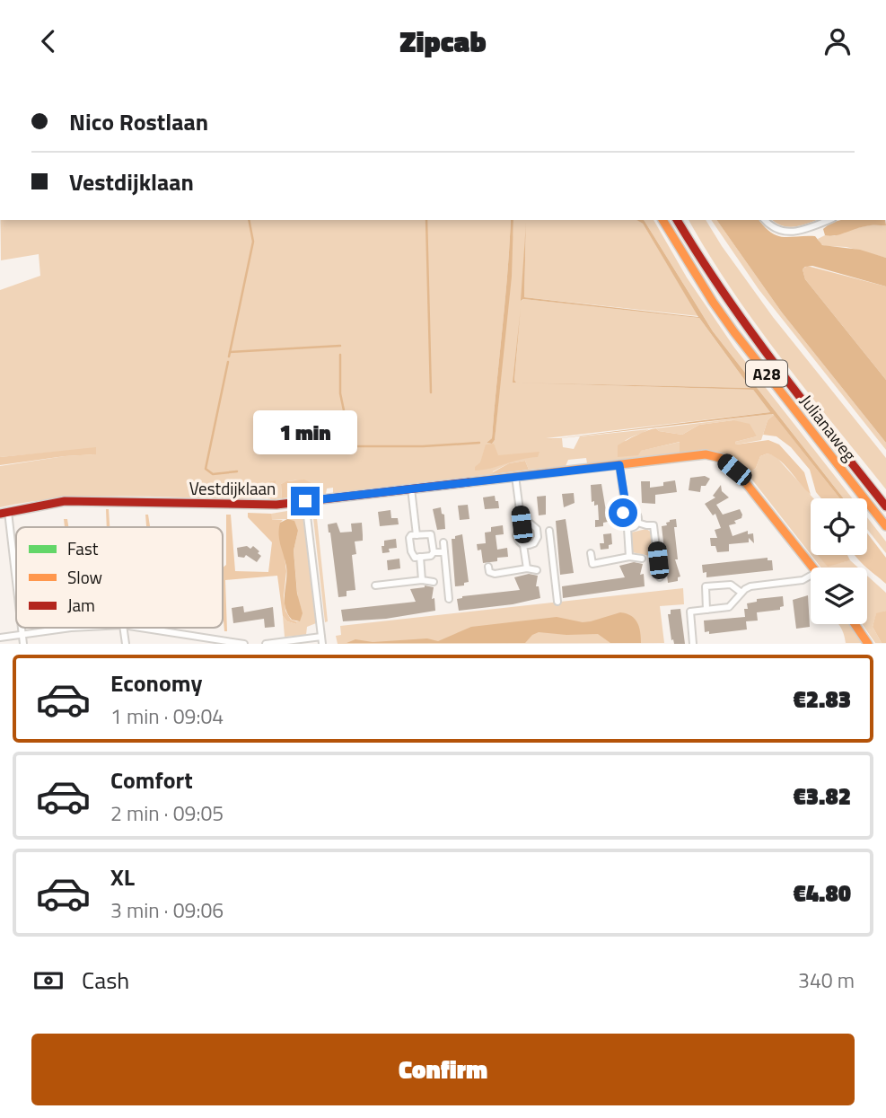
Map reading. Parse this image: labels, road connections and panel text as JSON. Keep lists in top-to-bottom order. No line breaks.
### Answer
{"streets":{"main road":["A28","Julianaweg","Vestdijklaan"]},"legend":["Fast","Slow","Jam"],"page":{"header":"Zipcab","banner":["Nico Rostlaan","Vestdijklaan"],"bubble":"1 min","list":[{"name":"Economy","note":"1 min · 09:04","value":"€2.83"},{"name":"Comfort","note":"2 min · 09:05","value":"€3.82"},{"name":"XL","note":"3 min · 09:06","value":"€4.80"}],"pay":["Cash","340 m"],"buttons":"Confirm"}}
